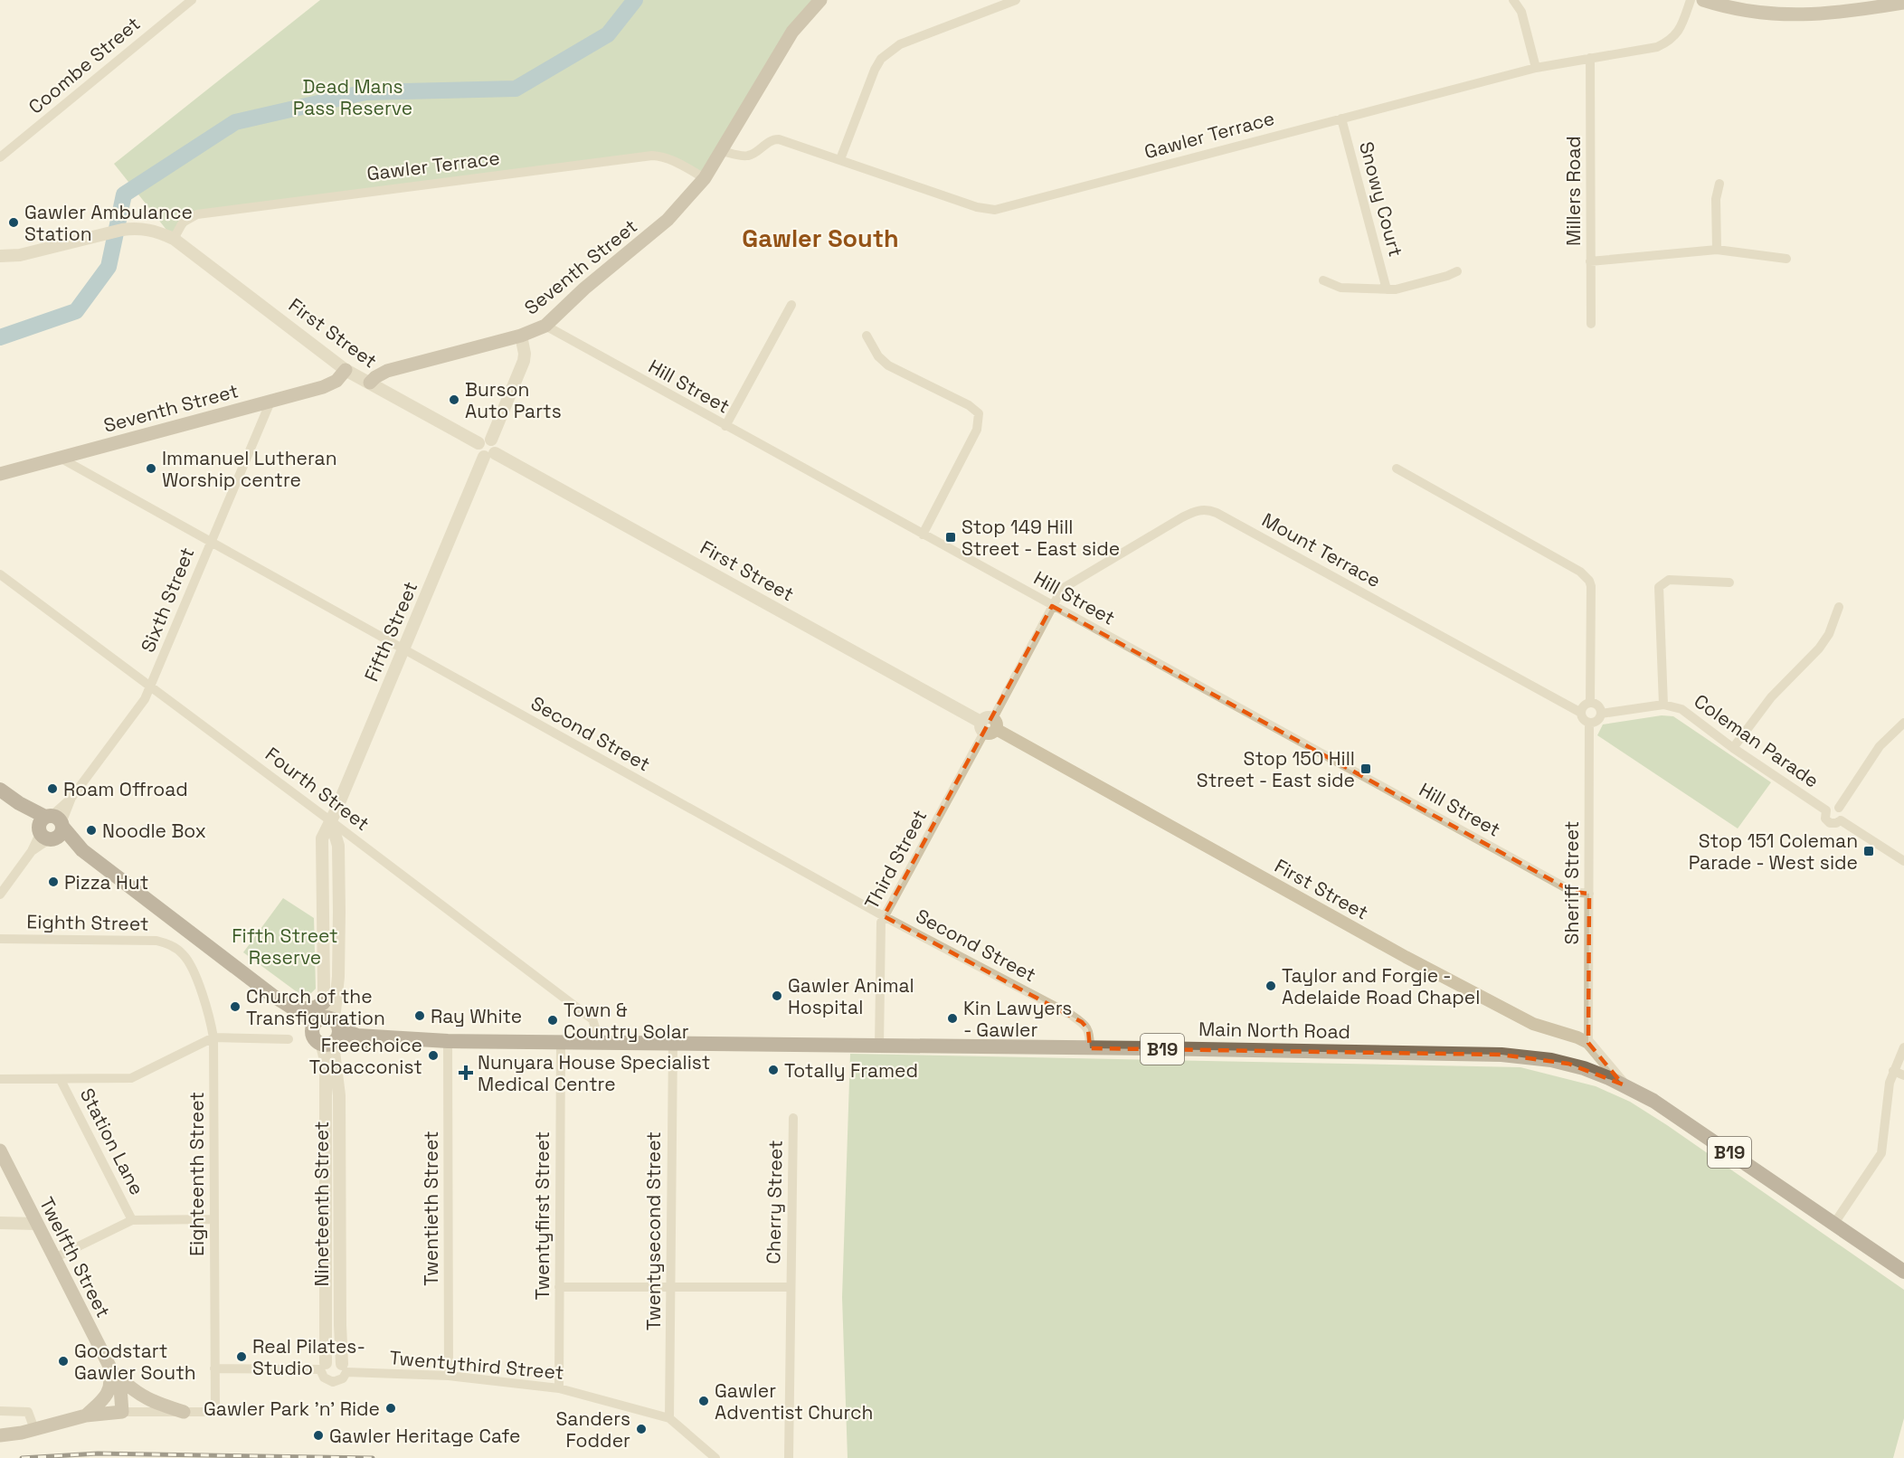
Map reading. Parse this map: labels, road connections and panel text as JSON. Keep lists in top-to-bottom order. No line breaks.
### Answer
{"streets":{"main road":["Seventh Street","Main North Road","B19","Twelfth Street"],"street":["Coombe Street","Gawler Terrace","Millers Road","Snowy Court","First Street","Hill Street","Mount Terrace","Sixth Street","Fifth Street","Second Street","Coleman Parade","Fourth Street","Third Street","Sheriff Street","Eighth Street","Station Lane","Eighteenth Street","Cherry Street","Nineteenth Street","Twentieth Street","Twentyfirst Street","Twentysecond Street","Twentythird Street"]},"crossings":[["Gawler Terrace","Millers Road"],["Gawler Terrace","Snowy Court"],["Gawler Terrace","Seventh Street"],["Gawler Terrace","First Street"],["Seventh Street","First Street"],["Seventh Street","Hill Street"],["Seventh Street","Sixth Street"],["Seventh Street","Second Street"],["First Street","Fifth Street"],["First Street","Third Street"],["First Street","Sheriff Street"],["First Street","Main North Road"],["Hill Street","Mount Terrace"],["Hill Street","Third Street"],["Hill Street","Sheriff Street"],["Mount Terrace","Coleman Parade"],["Mount Terrace","Third Street"],["Mount Terrace","Sheriff Street"],["Sixth Street","Second Street"],["Sixth Street","Fourth Street"],["Sixth Street","B19"],["Fifth Street","Second Street"],["Fifth Street","Fourth Street"],["Fifth Street","B19"],["Fifth Street","Nineteenth Street"],["Second Street","Third Street"],["Second Street","Main North Road"],["Coleman Parade","Sheriff Street"],["Fourth Street","Main North Road"],["Third Street","Main North Road"],["Eighth Street","Eighteenth Street"],["Main North Road","B19"],["Main North Road","Twentieth Street"],["Main North Road","Twentyfirst Street"],["Main North Road","Twentysecond Street"],["B19","Nineteenth Street"],["B19","Twentieth Street"],["Nineteenth Street","Twentythird Street"],["Twentieth Street","Twentythird Street"],["Twentyfirst Street","Twentythird Street"],["Twentysecond Street","Twentythird Street"]],"districts":["Gawler South"],"parks":["Dead Mans Pass Reserve","Fifth Street Reserve"],"places":{"other":["Gawler Ambulance Station","Burson Auto Parts","Immanuel Lutheran Worship centre","Roam Offroad","Noodle Box","Pizza Hut","Taylor and Forgie - Adelaide Road Chapel","Gawler Animal Hospital","Church of the Transfiguration","Ray White","Kin Lawyers - Gawler","Town & Country Solar","Freechoice Tobacconist","Totally Framed","Real Pilates- Studio","Goodstart Gawler South","Gawler Adventist Church","Gawler Park 'n' Ride","Sanders Fodder","Gawler Heritage Cafe"],"transit":["Stop 149 Hill Street - East side","Stop 150 Hill Street - East side","Stop 151 Coleman Parade - West side"],"health":["Nunyara House Specialist Medical Centre"]}}
